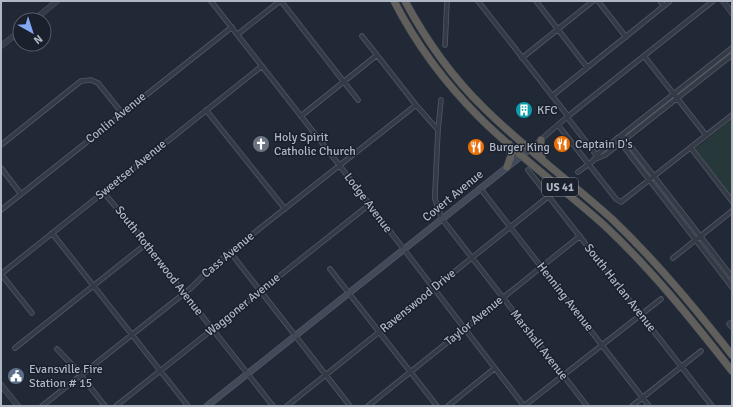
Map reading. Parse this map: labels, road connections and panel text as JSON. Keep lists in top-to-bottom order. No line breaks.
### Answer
{"streets":{"highway":["US 41"],"main road":["Covert Avenue"],"street":["Conlin Avenue","Sweetser Avenue","Lodge Avenue","Cass Avenue","South Rotherwood Avenue","South Harlan Avenue","Henning Avenue","Ravenswood Drive","Waggoner Avenue","Taylor Avenue","Marshall Avenue"]},"crossings":[["Conlin Avenue","Lodge Avenue"],["Sweetser Avenue","Lodge Avenue"],["Sweetser Avenue","South Rotherwood Avenue"],["US 41","Covert Avenue"],["Covert Avenue","Lodge Avenue"],["Covert Avenue","South Rotherwood Avenue"],["Covert Avenue","Henning Avenue"],["Covert Avenue","Marshall Avenue"],["Lodge Avenue","Cass Avenue"],["Lodge Avenue","Ravenswood Drive"],["Lodge Avenue","Waggoner Avenue"],["Lodge Avenue","Taylor Avenue"],["Cass Avenue","South Rotherwood Avenue"],["South Rotherwood Avenue","Waggoner Avenue"],["South Harlan Avenue","Ravenswood Drive"],["South Harlan Avenue","Taylor Avenue"],["Henning Avenue","Ravenswood Drive"],["Henning Avenue","Taylor Avenue"],["Ravenswood Drive","Marshall Avenue"],["Taylor Avenue","Marshall Avenue"]],"places":{"building":["KFC"],"church":["Holy Spirit Catholic Church"],"restaurant":["Captain D's","Burger King"],"public building":["Evansville Fire Station # 15"]},"north":"bottom right"}
